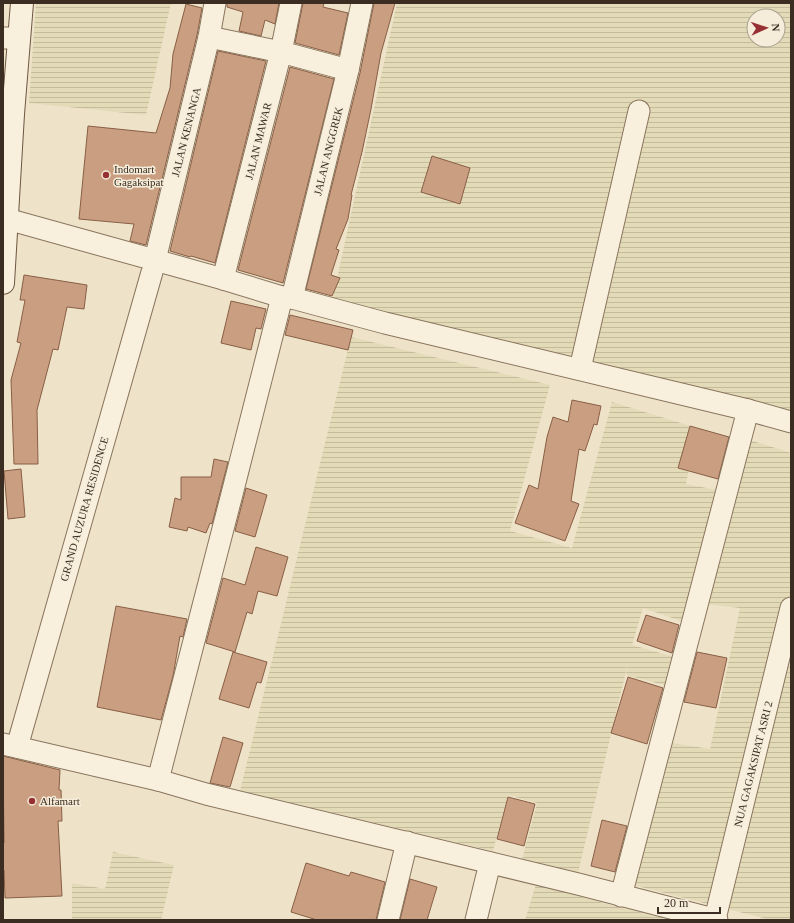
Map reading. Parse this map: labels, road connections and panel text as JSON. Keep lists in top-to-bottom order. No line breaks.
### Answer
{"streets":{"street":["JALAN KENANGA","JALAN MAWAR","JALAN ANGGREK","GRAND AUZURA RESIDENCE","NUA GAGAKSIPAT ASRI 2"]},"crossings":[["JALAN KENANGA","GRAND AUZURA RESIDENCE"]],"places":["Indomart Gagaksipat","Alfamart"],"scale_bar":"20 m","north":"right"}
